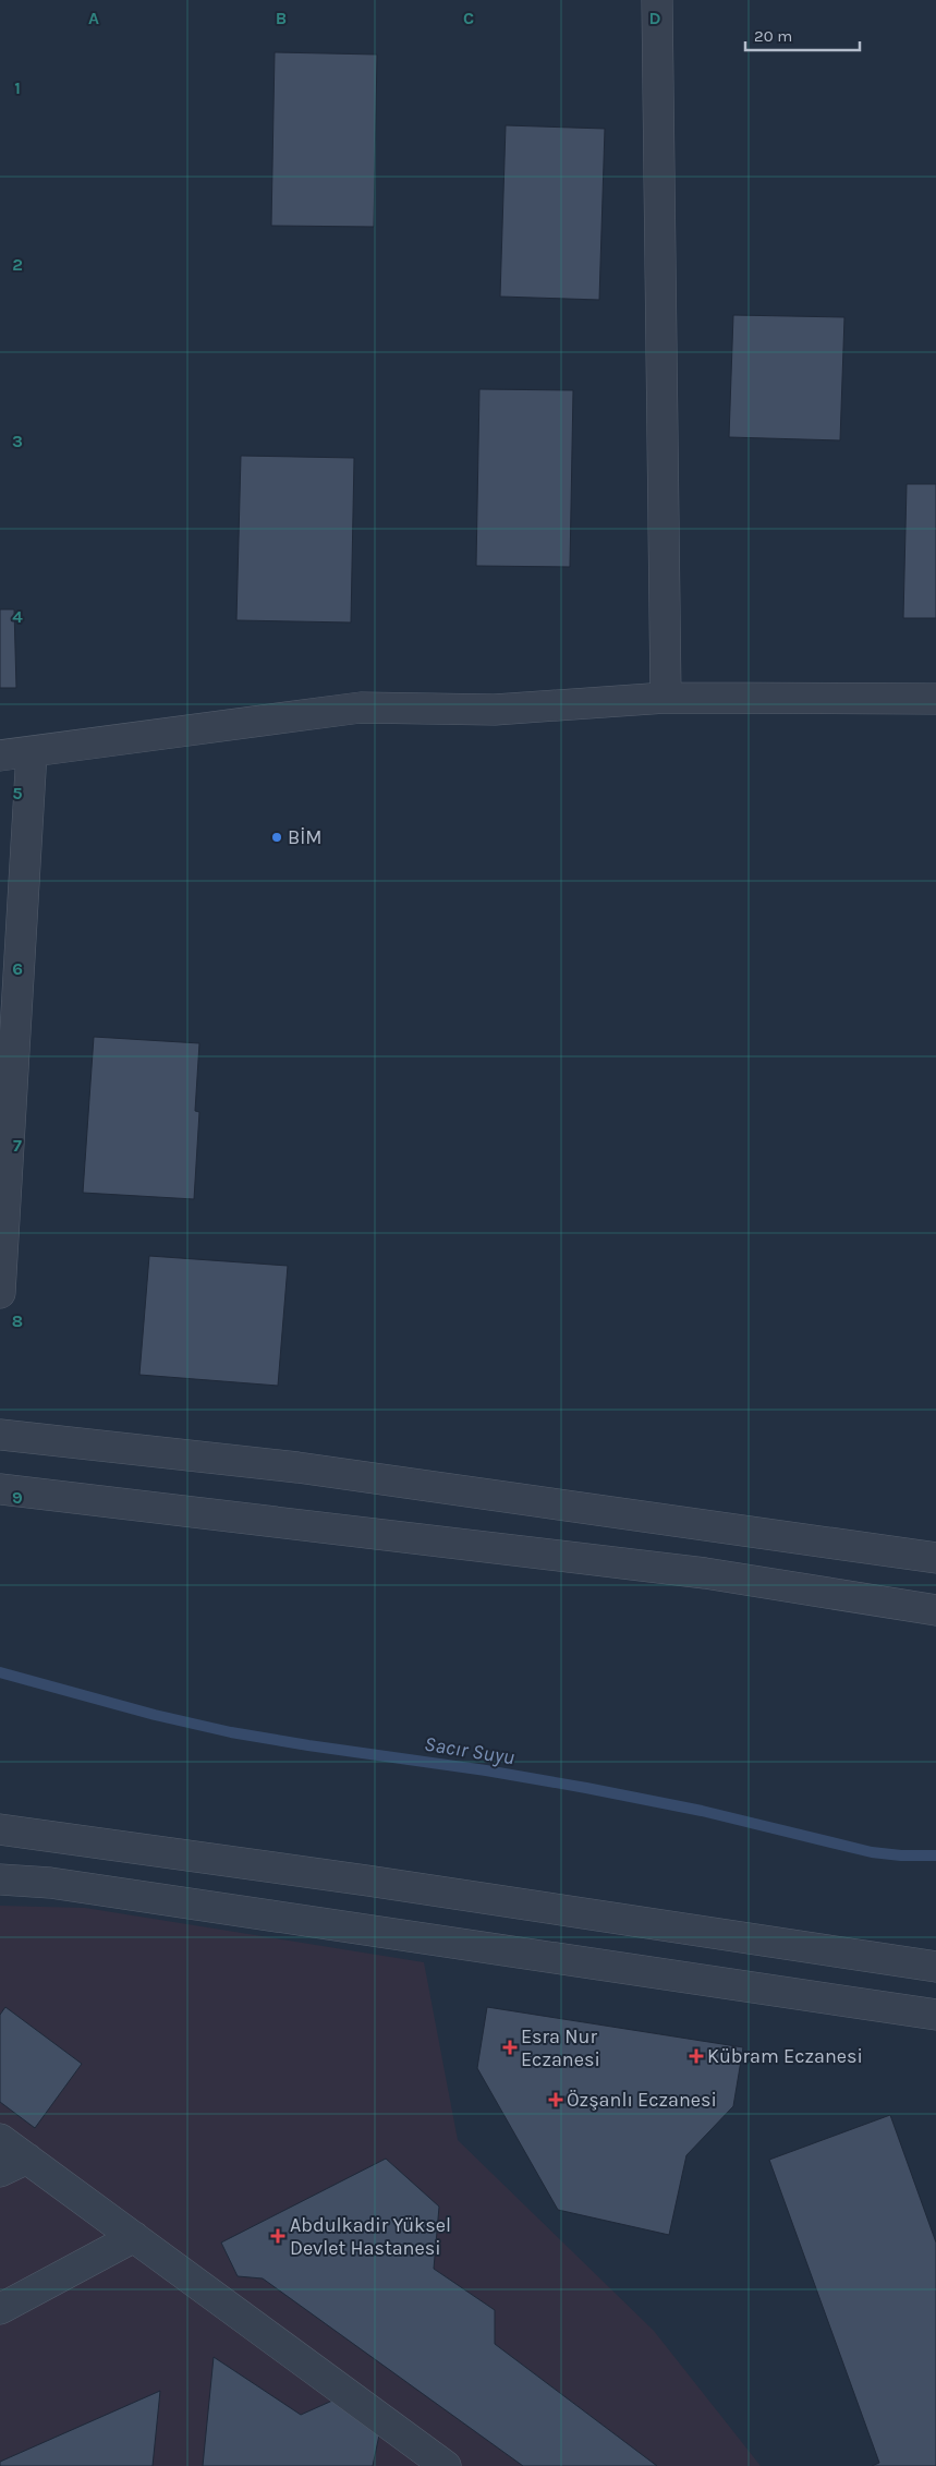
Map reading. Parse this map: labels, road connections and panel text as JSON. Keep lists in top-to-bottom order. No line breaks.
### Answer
{"water":["Sacır Suyu"],"places":{"other":["BİM"],"health":["Esra Nur Eczanesi","Kübram Eczanesi","Özşanlı Eczanesi","Abdulkadir Yüksel Devlet Hastanesi"]},"scale_bar":"20 m","grid":{"columns":["A","B","C","D"],"rows":["1","2","3","4","5","6","7","8","9"]}}
